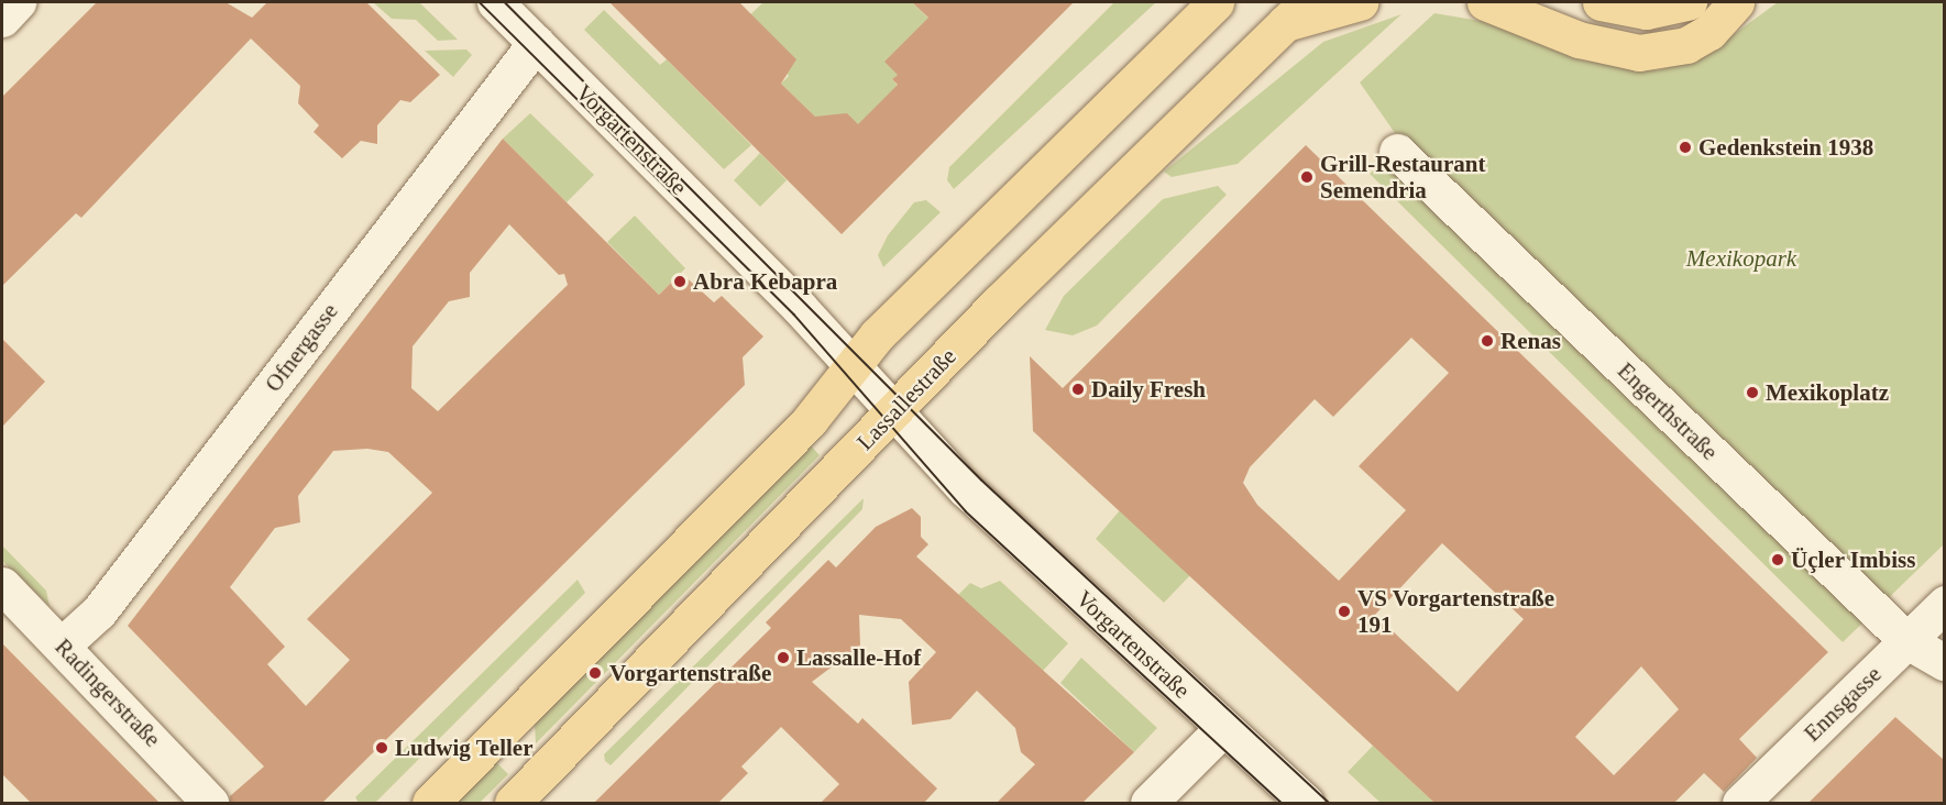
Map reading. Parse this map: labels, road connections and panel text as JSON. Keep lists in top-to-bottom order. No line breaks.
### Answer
{"streets":{"main road":["Lassallestraße"],"street":["Vorgartenstraße","Ofnergasse","Engerthstraße","Radingerstraße","Ennsgasse"]},"crossings":[["Vorgartenstraße","Ofnergasse"],["Vorgartenstraße","Lassallestraße"],["Ofnergasse","Radingerstraße"],["Engerthstraße","Ennsgasse"]],"parks":["Mexikopark"],"places":["Gedenkstein 1938","Grill-Restaurant Semendria","Abra Kebapra","Renas","Daily Fresh","Mexikoplatz","Üçler Imbiss","VS Vorgartenstraße 191","Lassalle-Hof","Vorgartenstraße","Ludwig Teller"]}
